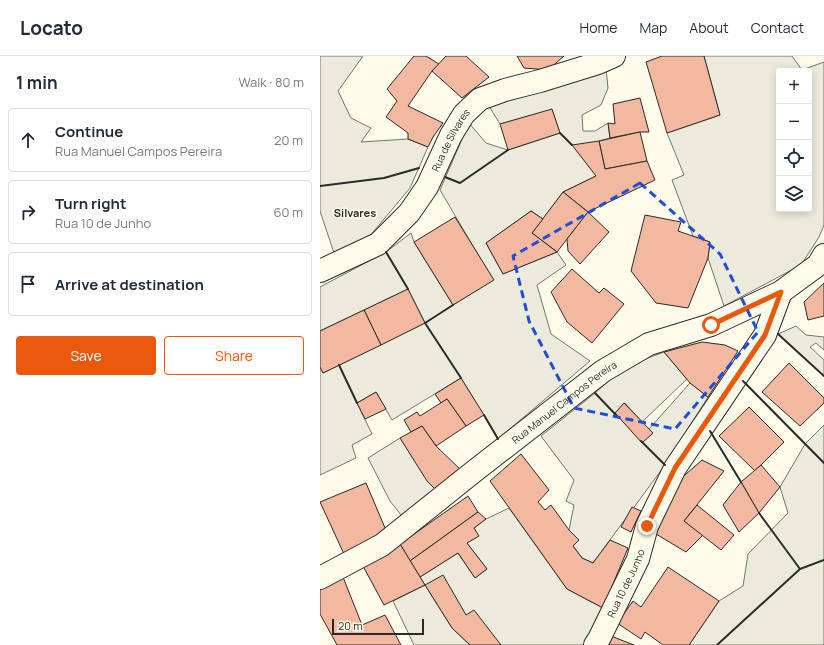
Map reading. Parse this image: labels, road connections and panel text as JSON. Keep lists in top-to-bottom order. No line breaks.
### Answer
{"streets":{"street":["Rua de Silvares","Rua Manuel Campos Pereira","Rua 10 de Junho"]},"crossings":[["Rua Manuel Campos Pereira","Rua 10 de Junho"]],"districts":["Silvares"],"scale_bar":"20 m","page":{"header":"Locato","nav":["Home","Map","About","Contact"],"heading":["1 min","Walk · 80 m"],"map_buttons":["+","−"],"list":[["Continue","Rua Manuel Campos Pereira","20 m"],["Turn right","Rua 10 de Junho","60 m"],"Arrive at destination"],"buttons":["Save","Share"],"scale":"20 m"}}
